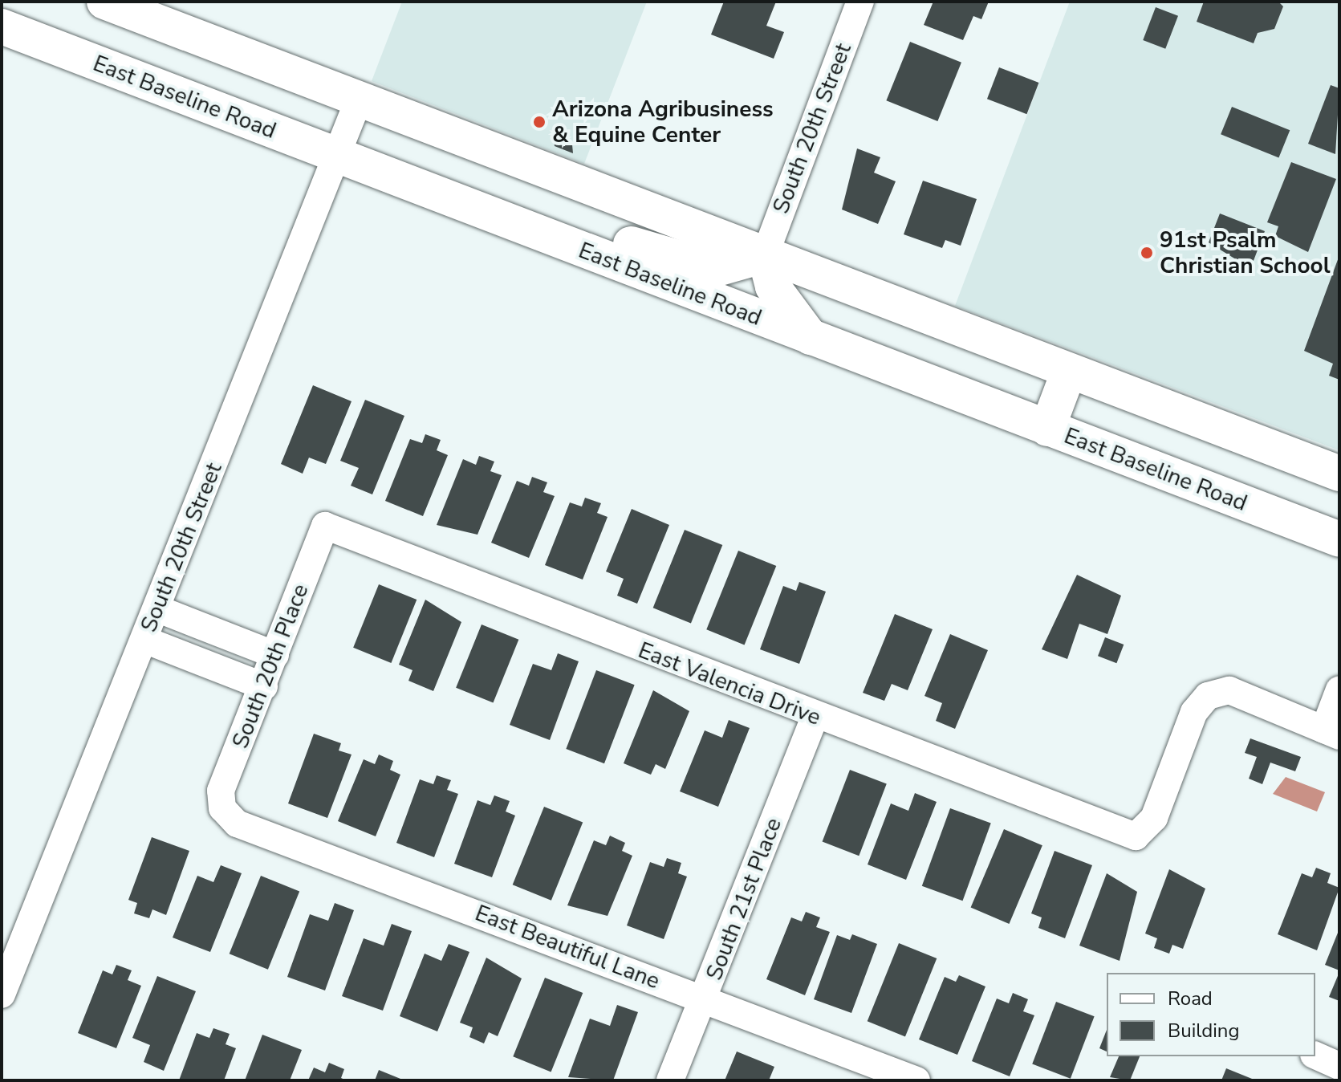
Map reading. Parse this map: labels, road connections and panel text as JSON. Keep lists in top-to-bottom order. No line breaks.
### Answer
{"streets":{"main road":["East Baseline Road"],"street":["South 20th Street","South 20th Place","East Valencia Drive","South 21st Place","East Beautiful Lane"]},"crossings":[["East Baseline Road","South 20th Street"],["South 20th Place","East Valencia Drive"],["South 20th Place","East Beautiful Lane"],["East Valencia Drive","South 21st Place"],["South 21st Place","East Beautiful Lane"]],"places":["Arizona Agribusiness & Equine Center","91st Psalm Christian School"],"legend":["Road","Building"]}
